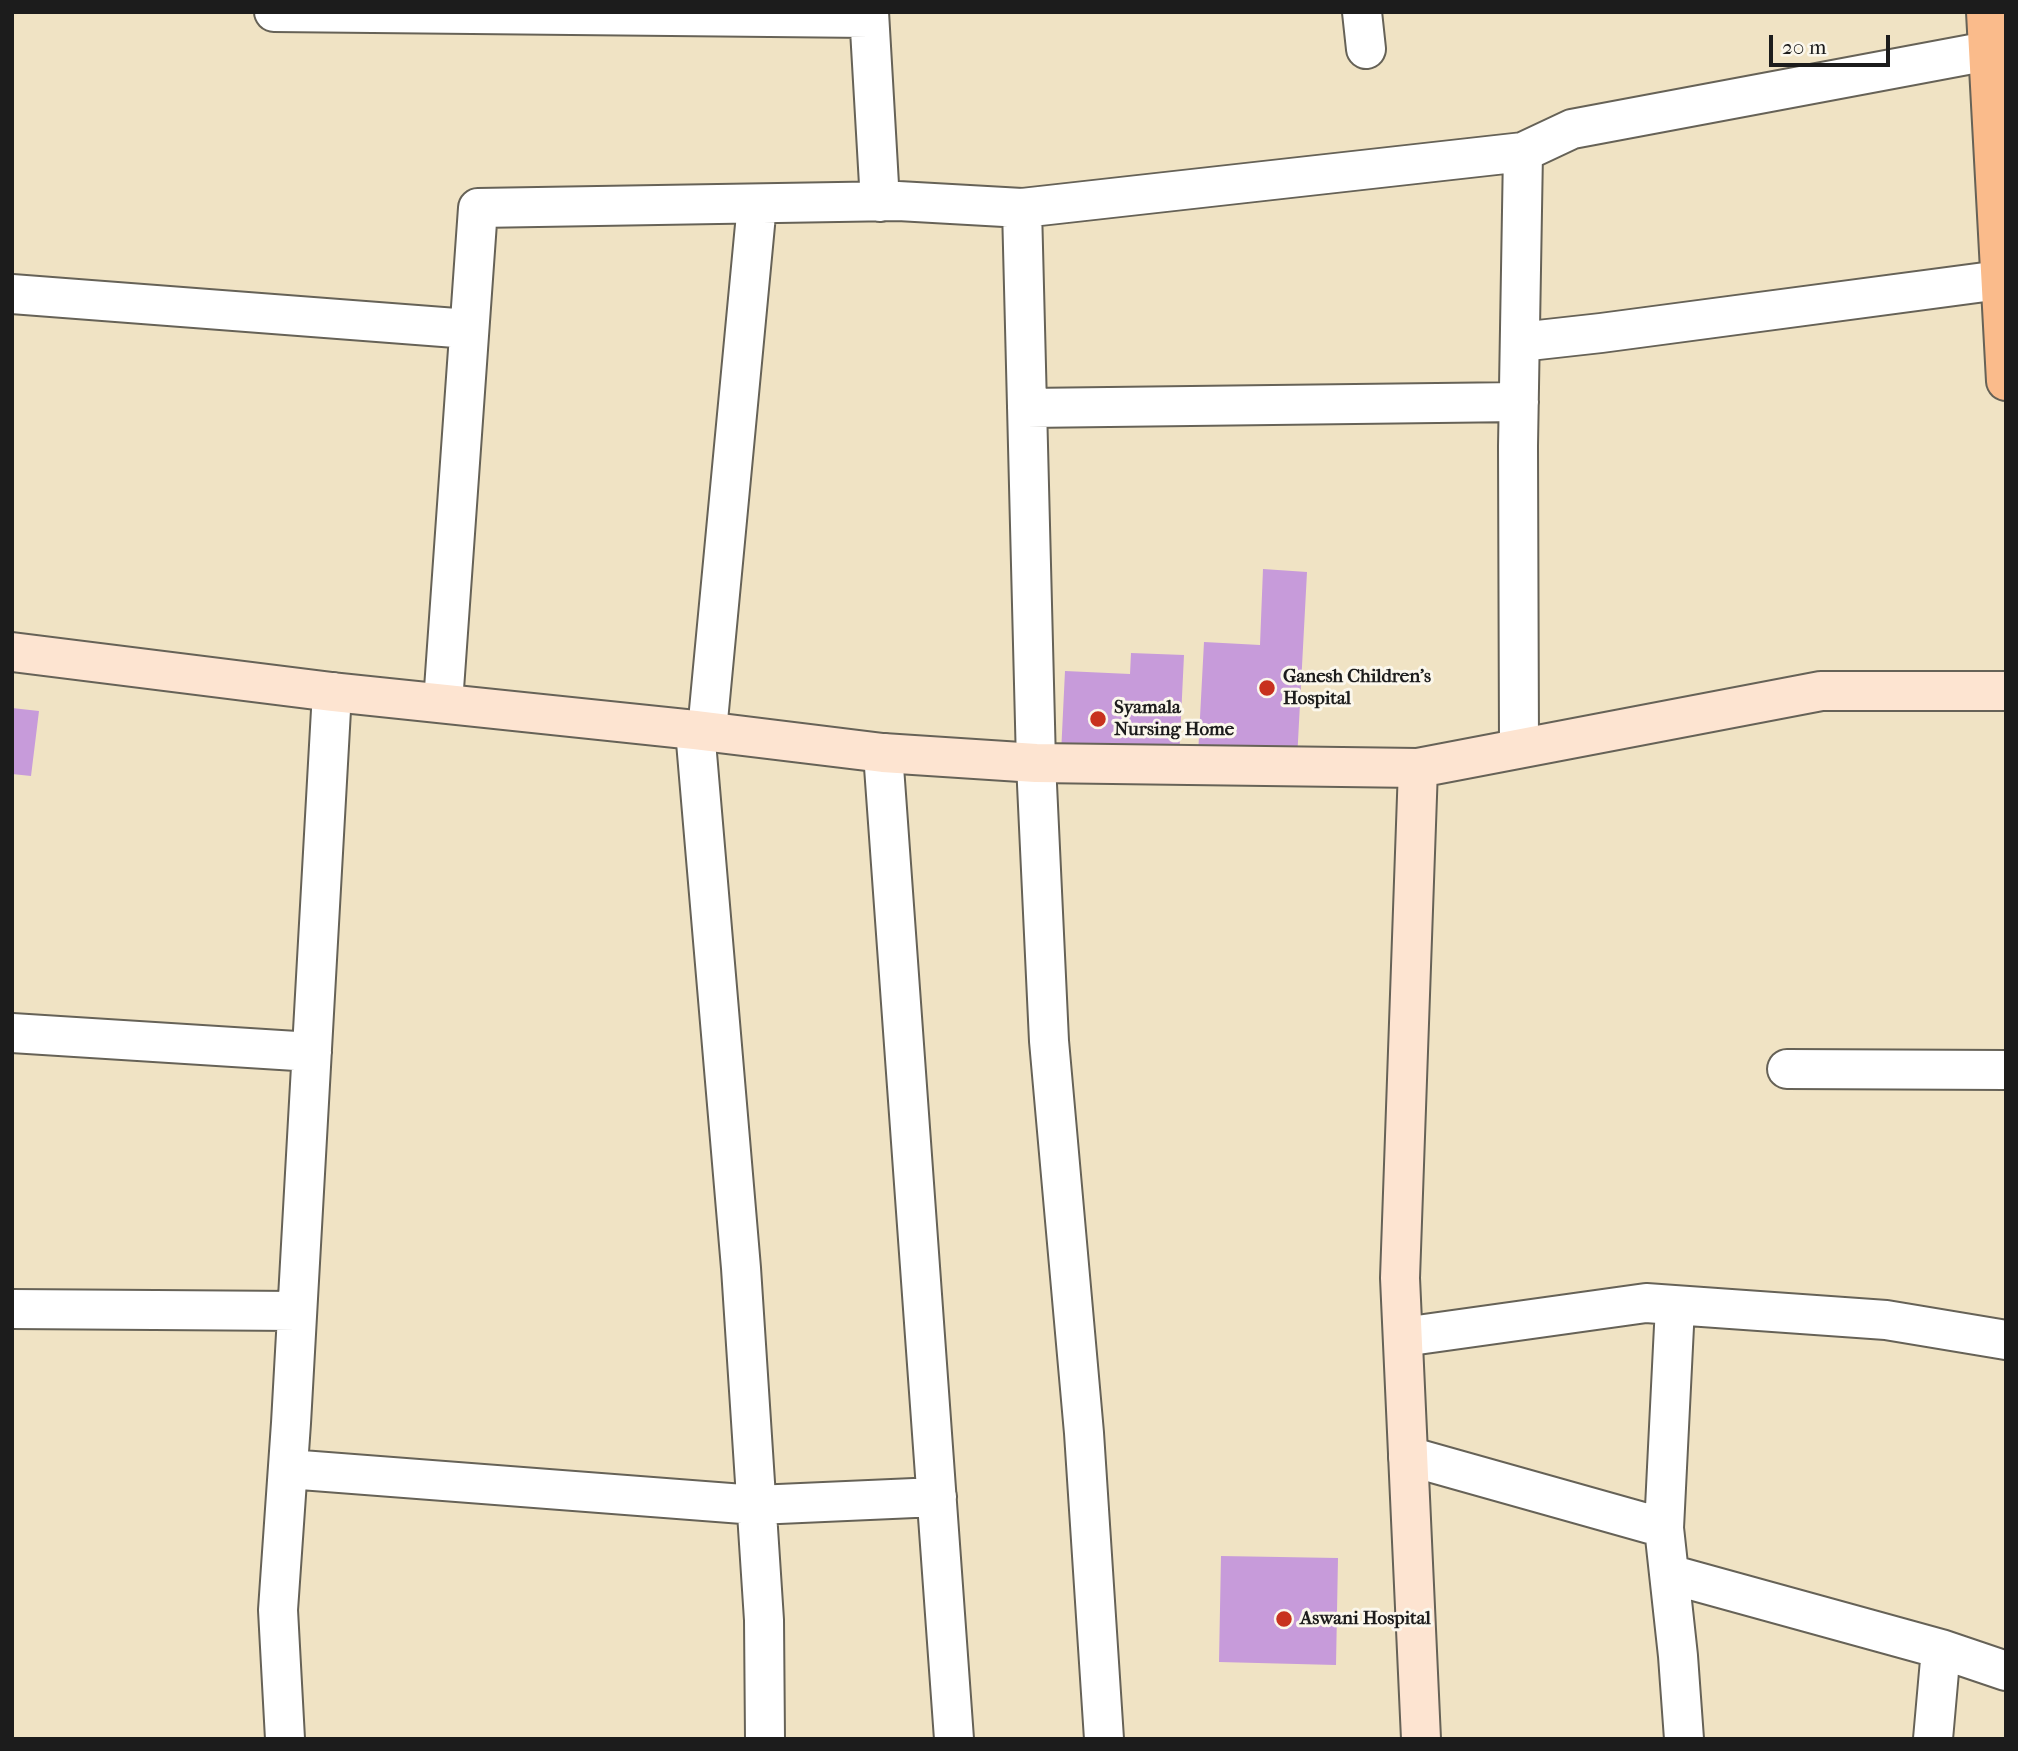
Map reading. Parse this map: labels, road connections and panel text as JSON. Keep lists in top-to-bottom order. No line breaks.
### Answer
{"places":["Ganesh Children's Hospital","Syamala Nursing Home","Aswani Hospital"],"scale_bar":"20 m"}
